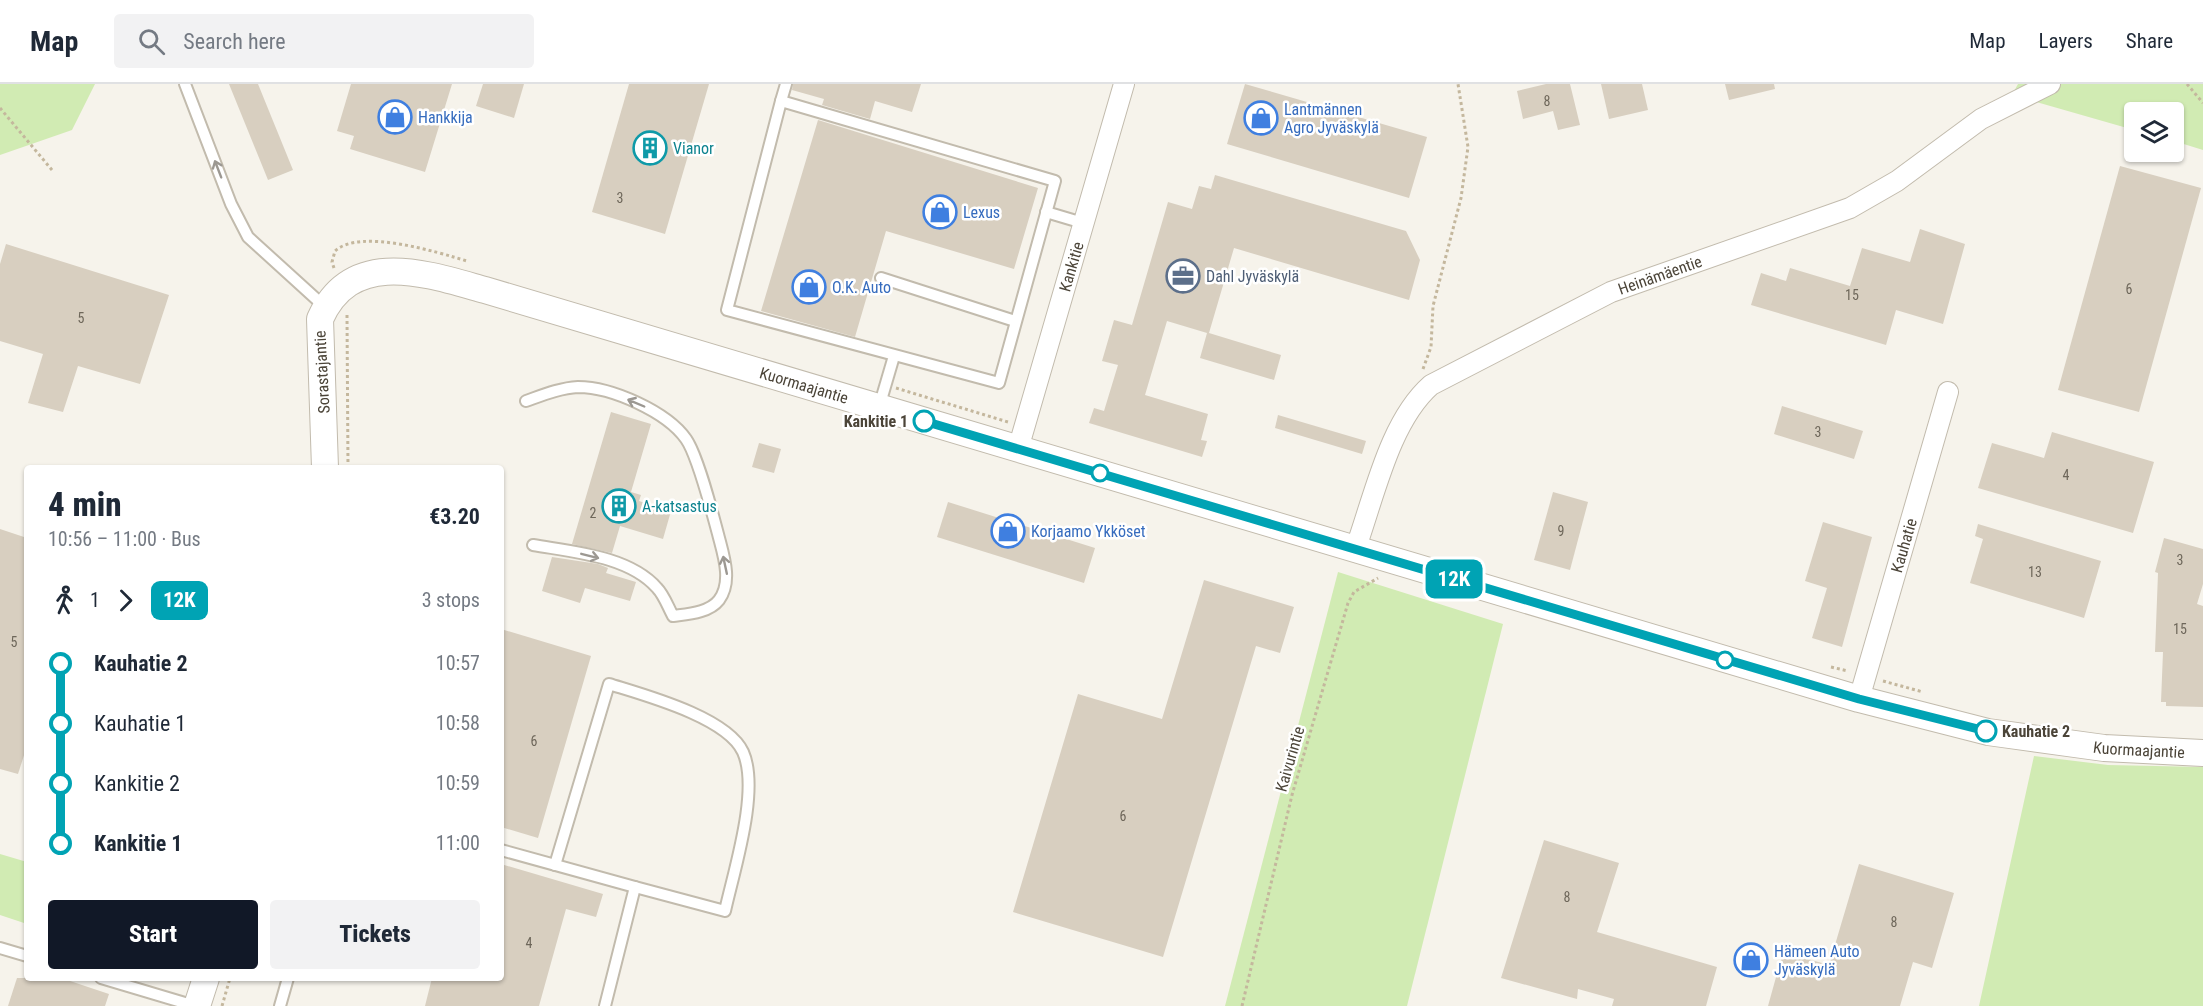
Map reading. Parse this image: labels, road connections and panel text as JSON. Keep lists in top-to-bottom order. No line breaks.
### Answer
{"streets":{"street":["Kankitie","Heinämäentie","Sorastajantie","Kuormaajantie","Kauhatie"],"path":["Kaivurintie"]},"crossings":[["Kankitie","Kuormaajantie"],["Heinämäentie","Kuormaajantie"],["Sorastajantie","Kuormaajantie"],["Kuormaajantie","Kauhatie"],["Kuormaajantie","Kaivurintie"]],"places":{"shop":["Hankkija","Lantmännen Agro Jyväskylä","Lexus","O.K. Auto","Korjaamo Ykköset","Hämeen Auto Jyväskylä"],"building":["Vianor","A-katsastus"],"office":["Dahl Jyväskylä"],"other":["Kankitie 1","Kauhatie 2"]},"lines":["bus line 12K"],"house_numbers":["8","3","6","15","5","3","4","2","9","3","13","15","5","6","6","8","8","4"],"page":{"header":"Map","search":"Search here","nav":["Map","Layers","Share"],"on_map":"12K","heading":["4 min","10:56 – 11:00 · Bus","€3.20"],"legs":["1","12K","3 stops"],"list":[{"name":"Kauhatie 2","value":"10:57"},{"name":"Kauhatie 1","value":"10:58"},{"name":"Kankitie 2","value":"10:59"},{"name":"Kankitie 1","value":"11:00"}],"buttons":["Start","Tickets"]}}
